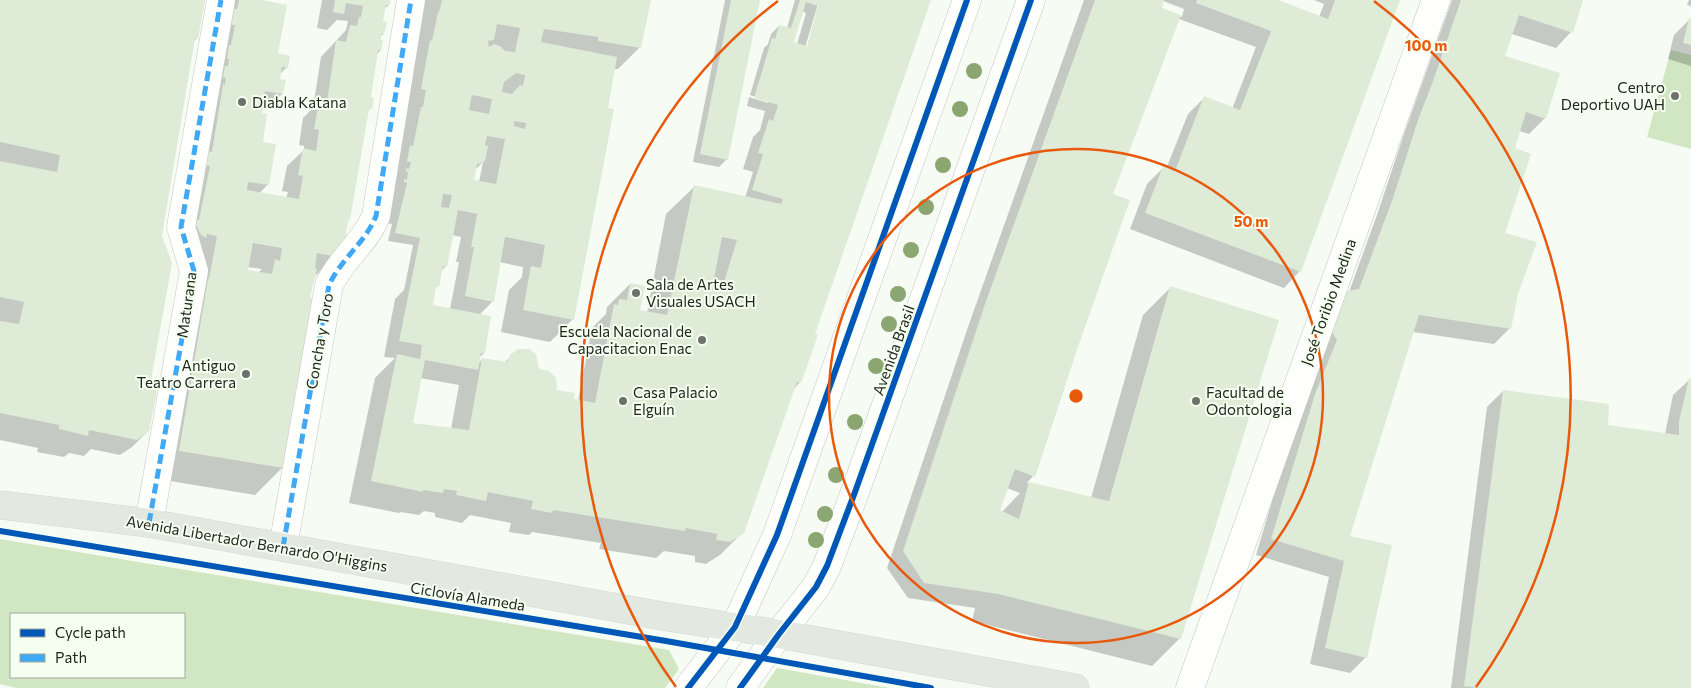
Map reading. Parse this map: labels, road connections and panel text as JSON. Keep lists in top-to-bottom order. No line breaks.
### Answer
{"streets":{"main road":["Avenida Libertador Bernardo O'Higgins"],"street":["José Toribio Medina","Maturana","Concha y Toro","Avenida Brasil"],"cycle path":["Ciclovía Alameda"]},"crossings":[["Maturana","Avenida Libertador Bernardo O'Higgins"],["Concha y Toro","Avenida Libertador Bernardo O'Higgins"],["Avenida Brasil","Avenida Libertador Bernardo O'Higgins"]],"places":["Centro Deportivo UAH","Diabla Katana","Sala de Artes Visuales USACH","Escuela Nacional de Capacitacion Enac","Antiguo Teatro Carrera","Casa Palacio Elguín","Facultad de Odontologia"],"legend":["Cycle path","Path"],"rings":["100 m","50 m"]}
